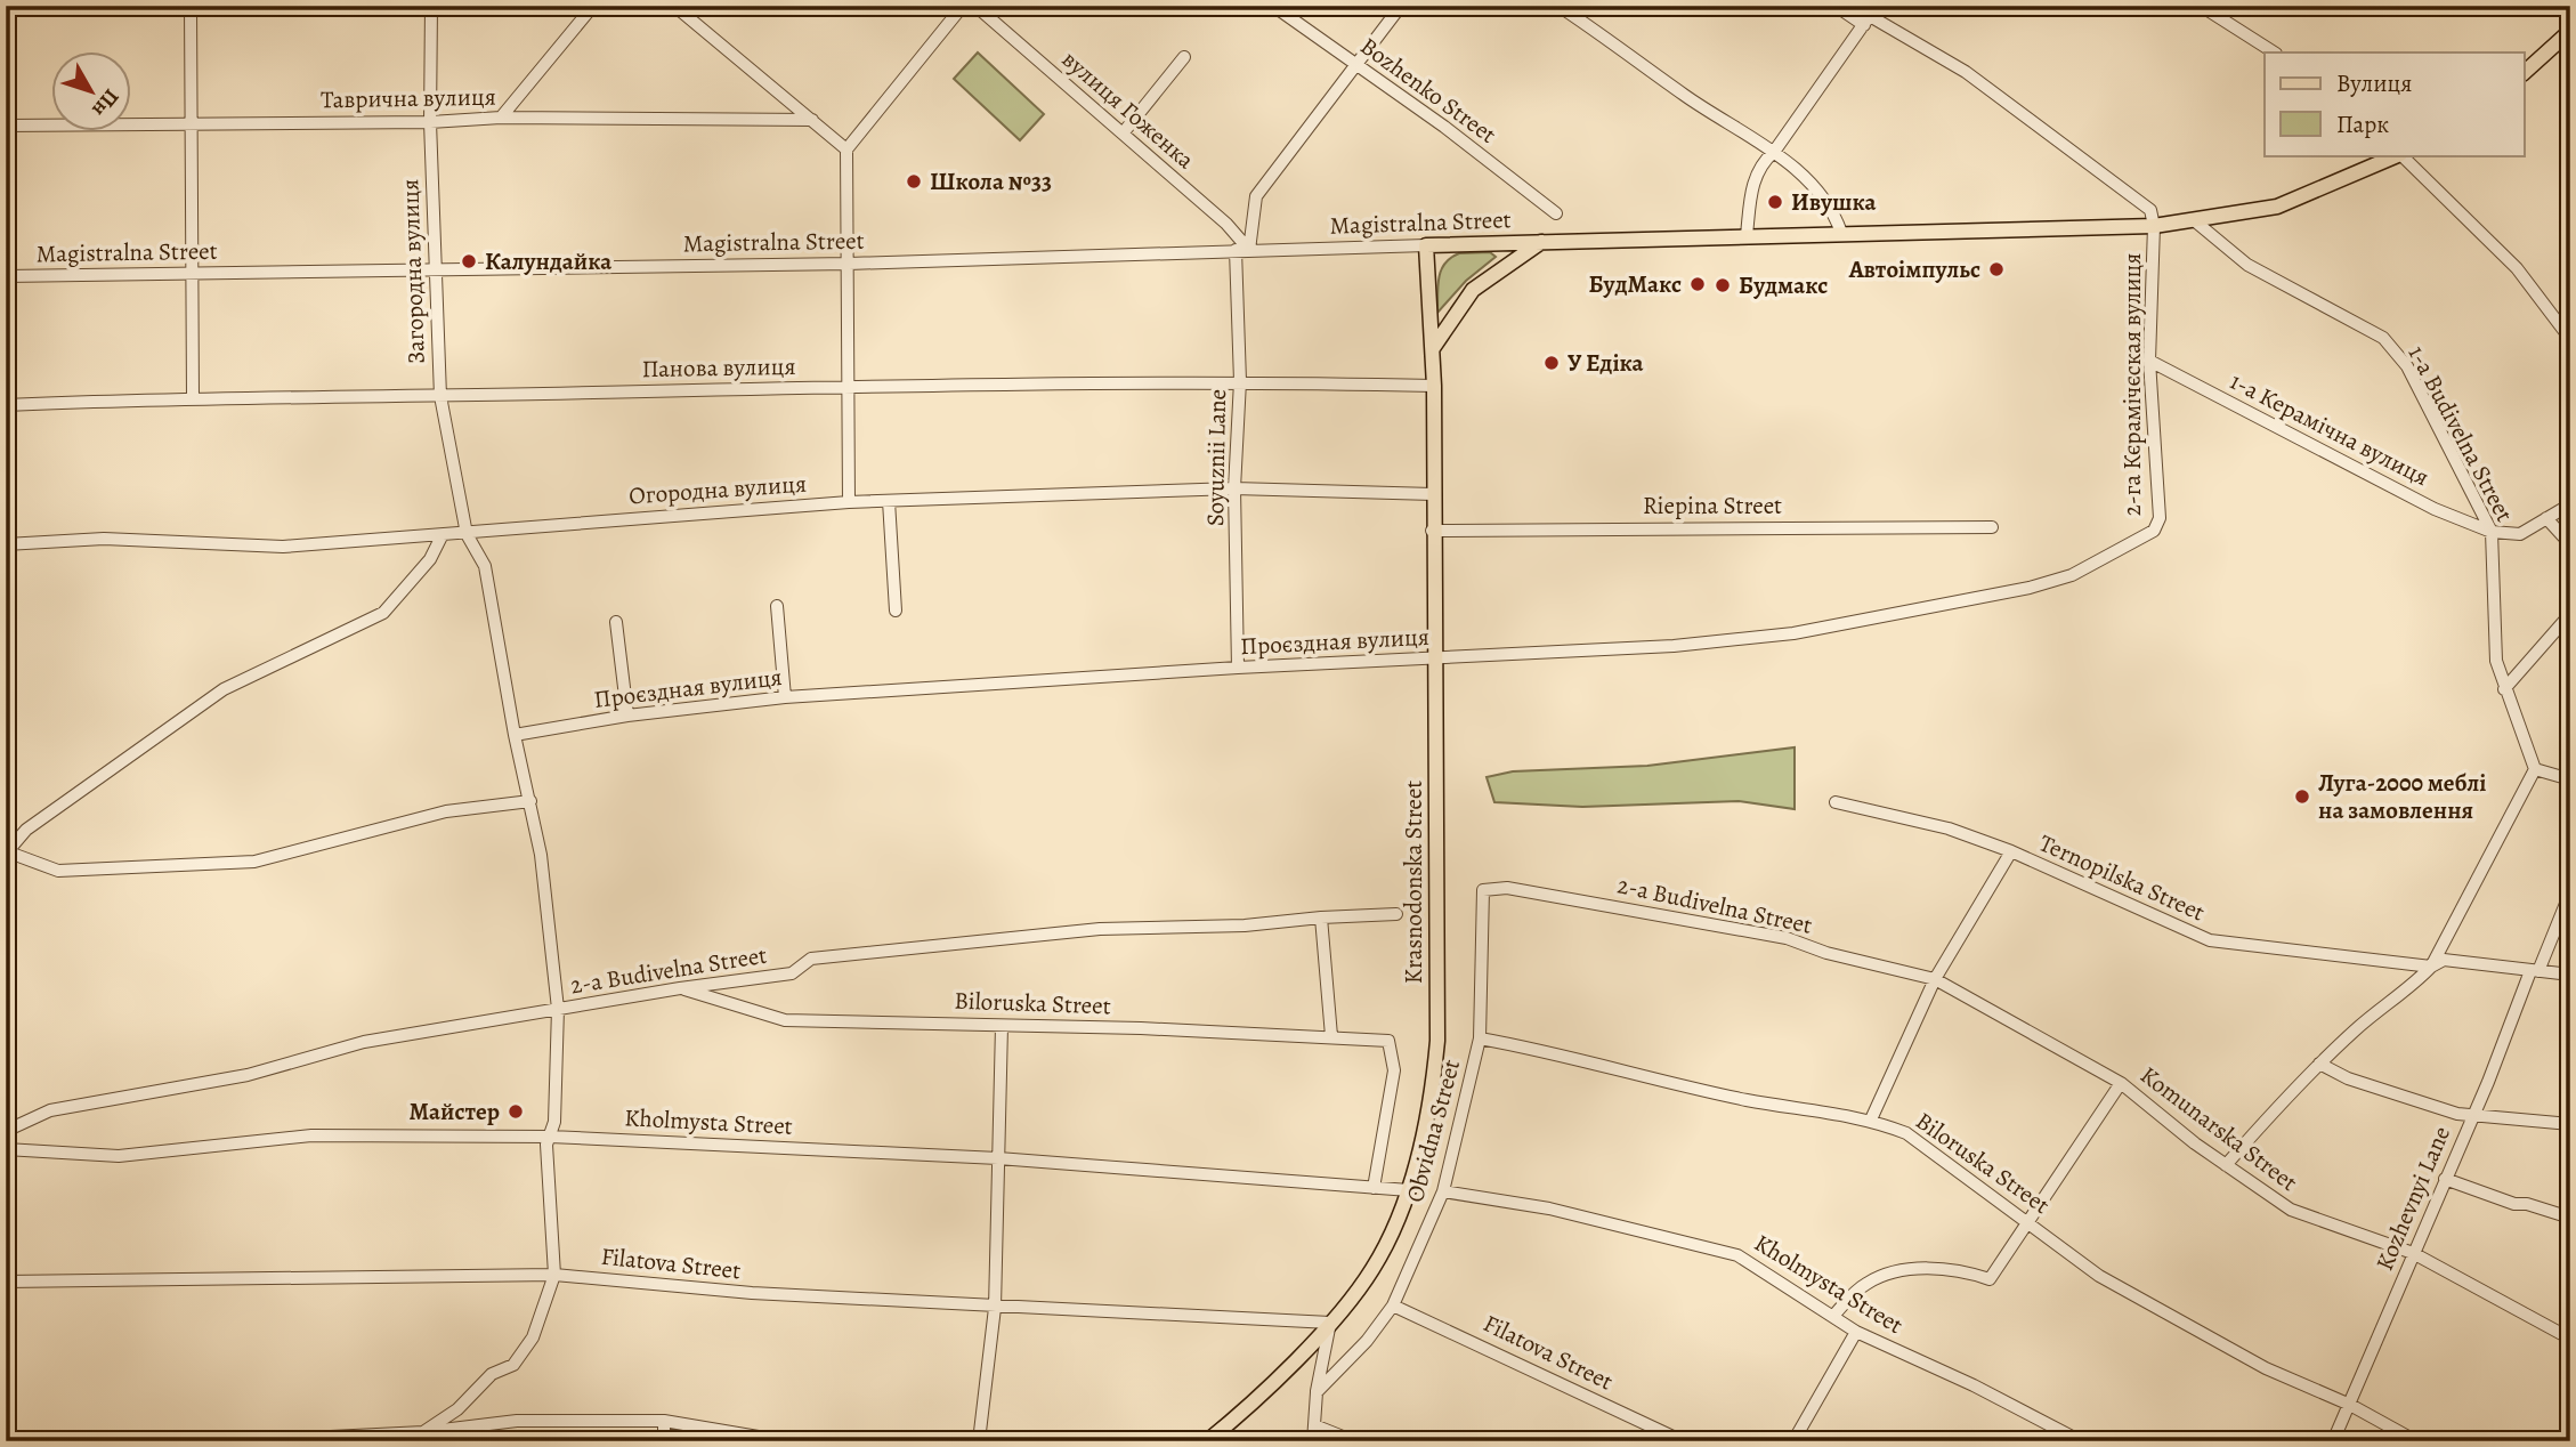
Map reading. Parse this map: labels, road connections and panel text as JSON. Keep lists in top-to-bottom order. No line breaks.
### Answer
{"streets":{"main road":["Magistralna Street","Krasnodonska Street"],"street":["Bozhenko Street","Таврична вулиця","вулиця Гоженка","Загородна вулиця","Панова вулиця","2-га Кєрамічєская вулиця","1-а Керамічна вулиця","1-a Budivelna Street","Soyuznii Lane","Огородна вулиця","Riepina Street","Проєздная вулиця","Ternopilska Street","2-a Budivelna Street","Biloruska Street","Kholmysta Street","Komunarska Street","Obvidna Street","Kozhevnyi Lane","Filatova Street"]},"crossings":[["Таврична вулиця","Загородна вулиця"],["вулиця Гоженка","Magistralna Street"],["Magistralna Street","Загородна вулиця"],["Magistralna Street","Soyuznii Lane"],["Magistralna Street","Krasnodonska Street"],["Загородна вулиця","Панова вулиця"],["Загородна вулиця","Огородна вулиця"],["Загородна вулиця","Проєздная вулиця"],["Загородна вулиця","2-a Budivelna Street"],["Загородна вулиця","Kholmysta Street"],["Загородна вулиця","Filatova Street"],["Панова вулиця","Soyuznii Lane"],["Панова вулиця","Krasnodonska Street"],["2-га Кєрамічєская вулиця","1-а Керамічна вулиця"],["2-га Кєрамічєская вулиця","Проєздная вулиця"],["1-а Керамічна вулиця","1-a Budivelna Street"],["Soyuznii Lane","Огородна вулиця"],["Soyuznii Lane","Проєздная вулиця"],["Огородна вулиця","Krasnodonska Street"],["Riepina Street","Krasnodonska Street"],["Проєздная вулиця","Krasnodonska Street"],["Ternopilska Street","Kozhevnyi Lane"],["Krasnodonska Street","Kholmysta Street"],["Krasnodonska Street","Filatova Street"],["2-a Budivelna Street","Biloruska Street"],["2-a Budivelna Street","Komunarska Street"],["2-a Budivelna Street","Obvidna Street"],["Biloruska Street","Kholmysta Street"],["Biloruska Street","Obvidna Street"],["Biloruska Street","Kozhevnyi Lane"],["Kholmysta Street","Obvidna Street"],["Komunarska Street","Kozhevnyi Lane"],["Obvidna Street","Filatova Street"]],"places":["Школа №33","Ивушка","Калундайка","Автоімпульс","БудМакс","Будмакс","У Едіка","Луга-2000 меблі на замовлення","Майстер"],"legend":["Вулиця","Парк"],"north":"bottom right"}
